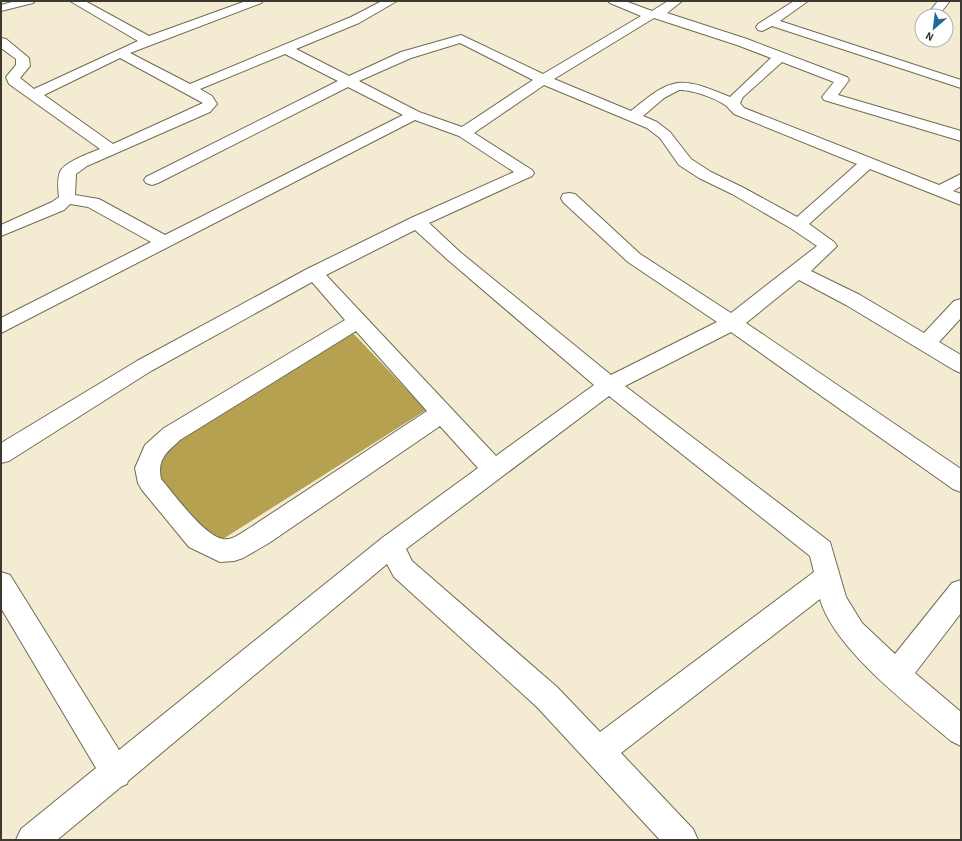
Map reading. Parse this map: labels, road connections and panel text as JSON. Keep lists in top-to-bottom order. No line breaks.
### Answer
{"north":"bottom left"}
